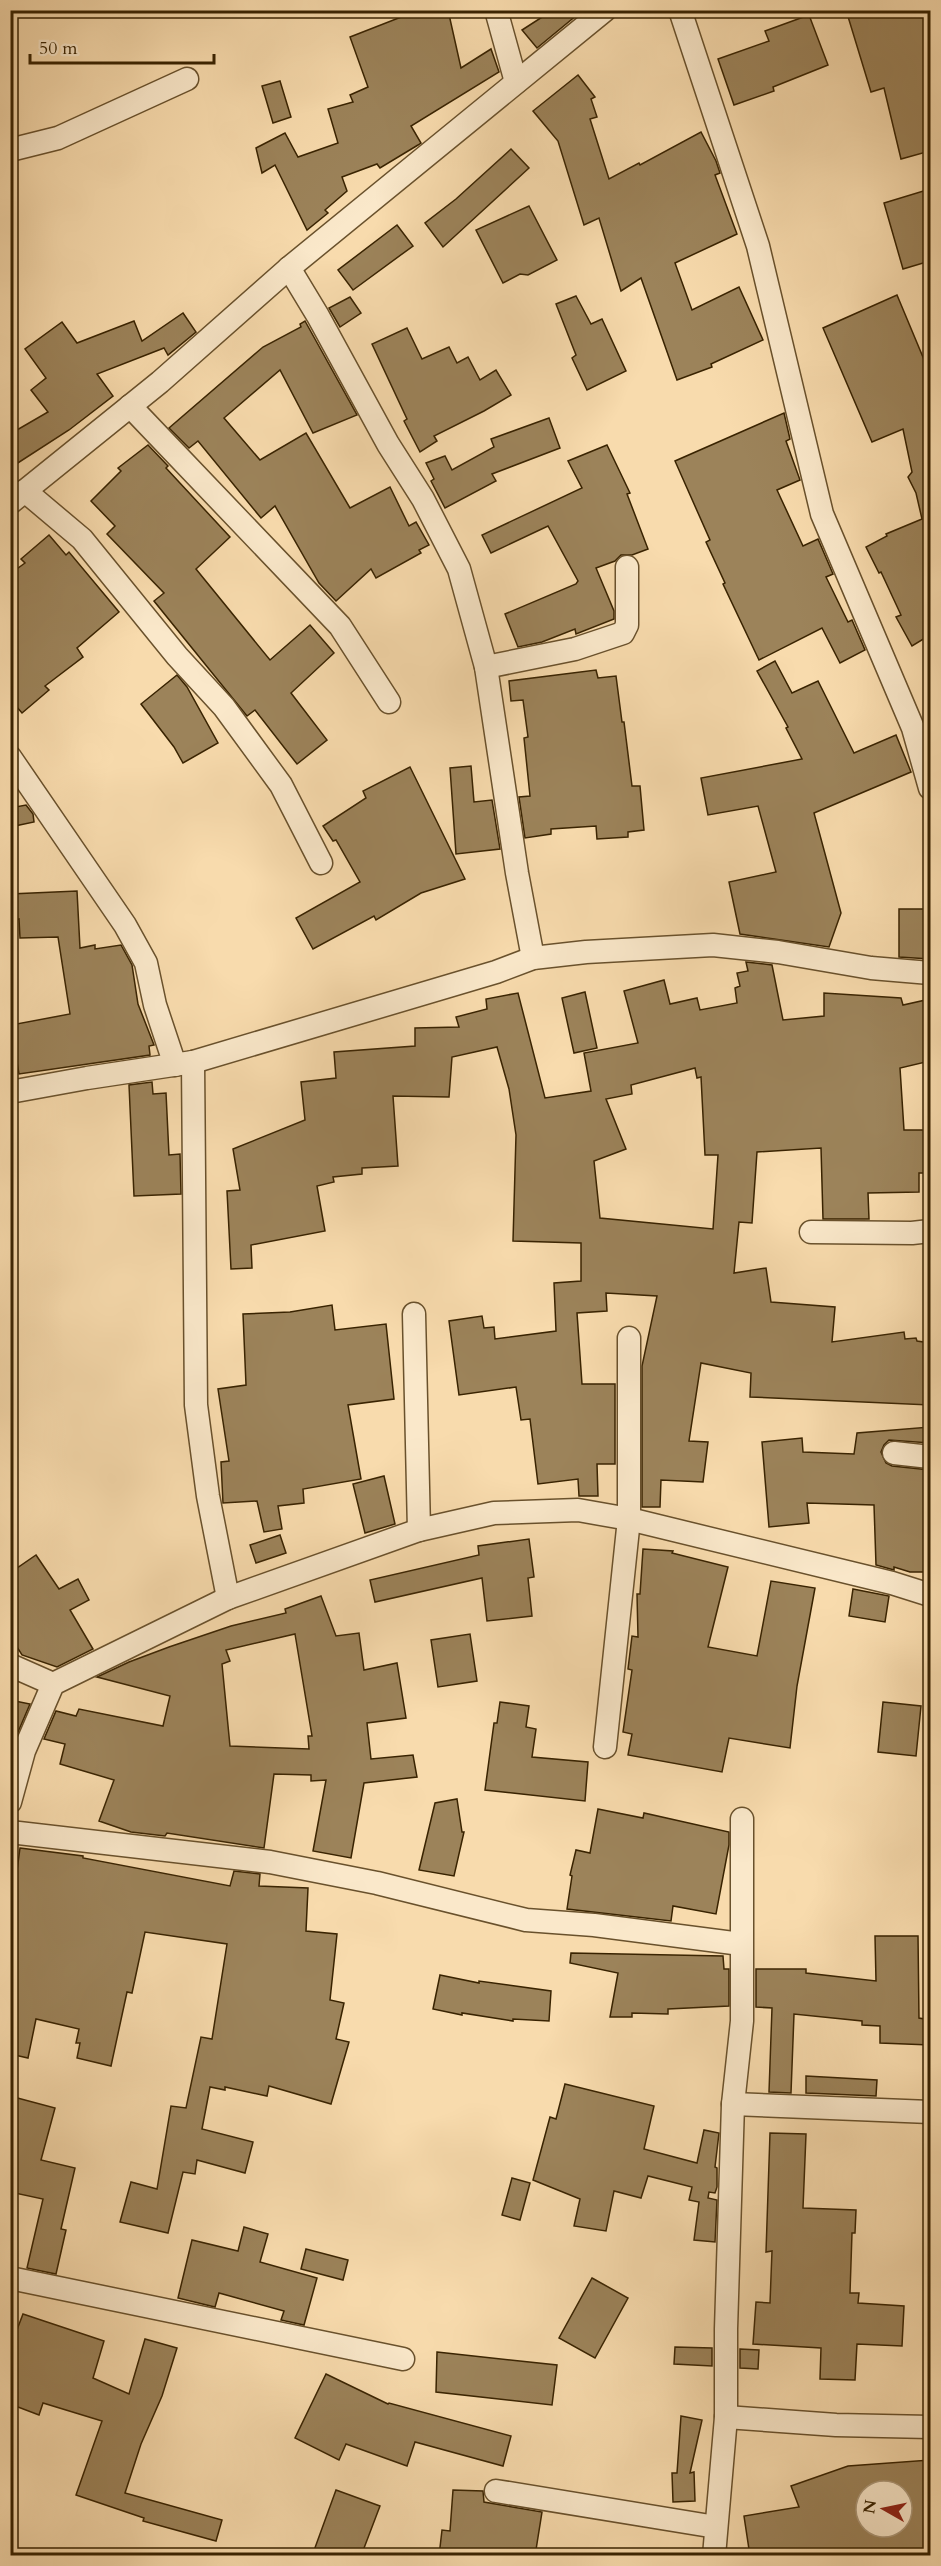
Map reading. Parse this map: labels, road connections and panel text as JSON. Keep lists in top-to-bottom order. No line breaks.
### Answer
{"scale_bar":"50 m","north":"left"}
